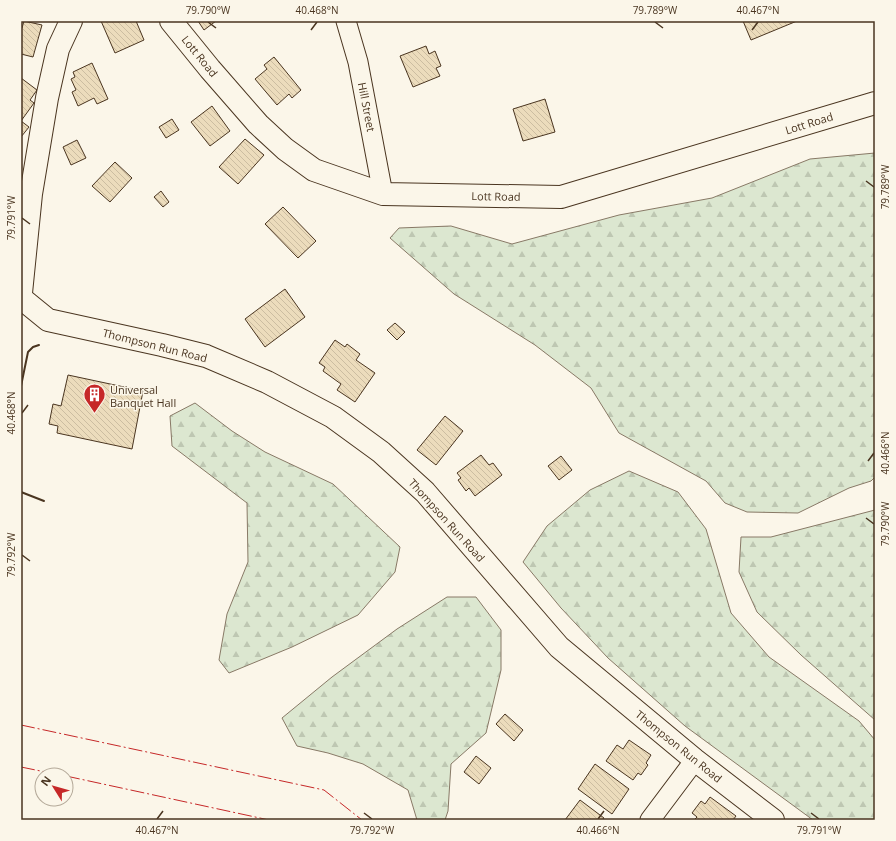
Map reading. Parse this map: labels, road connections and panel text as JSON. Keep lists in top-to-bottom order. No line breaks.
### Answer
{"streets":{"street":["Lott Road","Hill Street","Thompson Run Road"]},"crossings":[["Lott Road","Hill Street"]],"places":{"building":["Universal Banquet Hall"]},"north":"top left","coordinates":["79.790°W","40.468°N","79.789°W","40.467°N","79.791°W","40.466°N","79.792°W"]}
